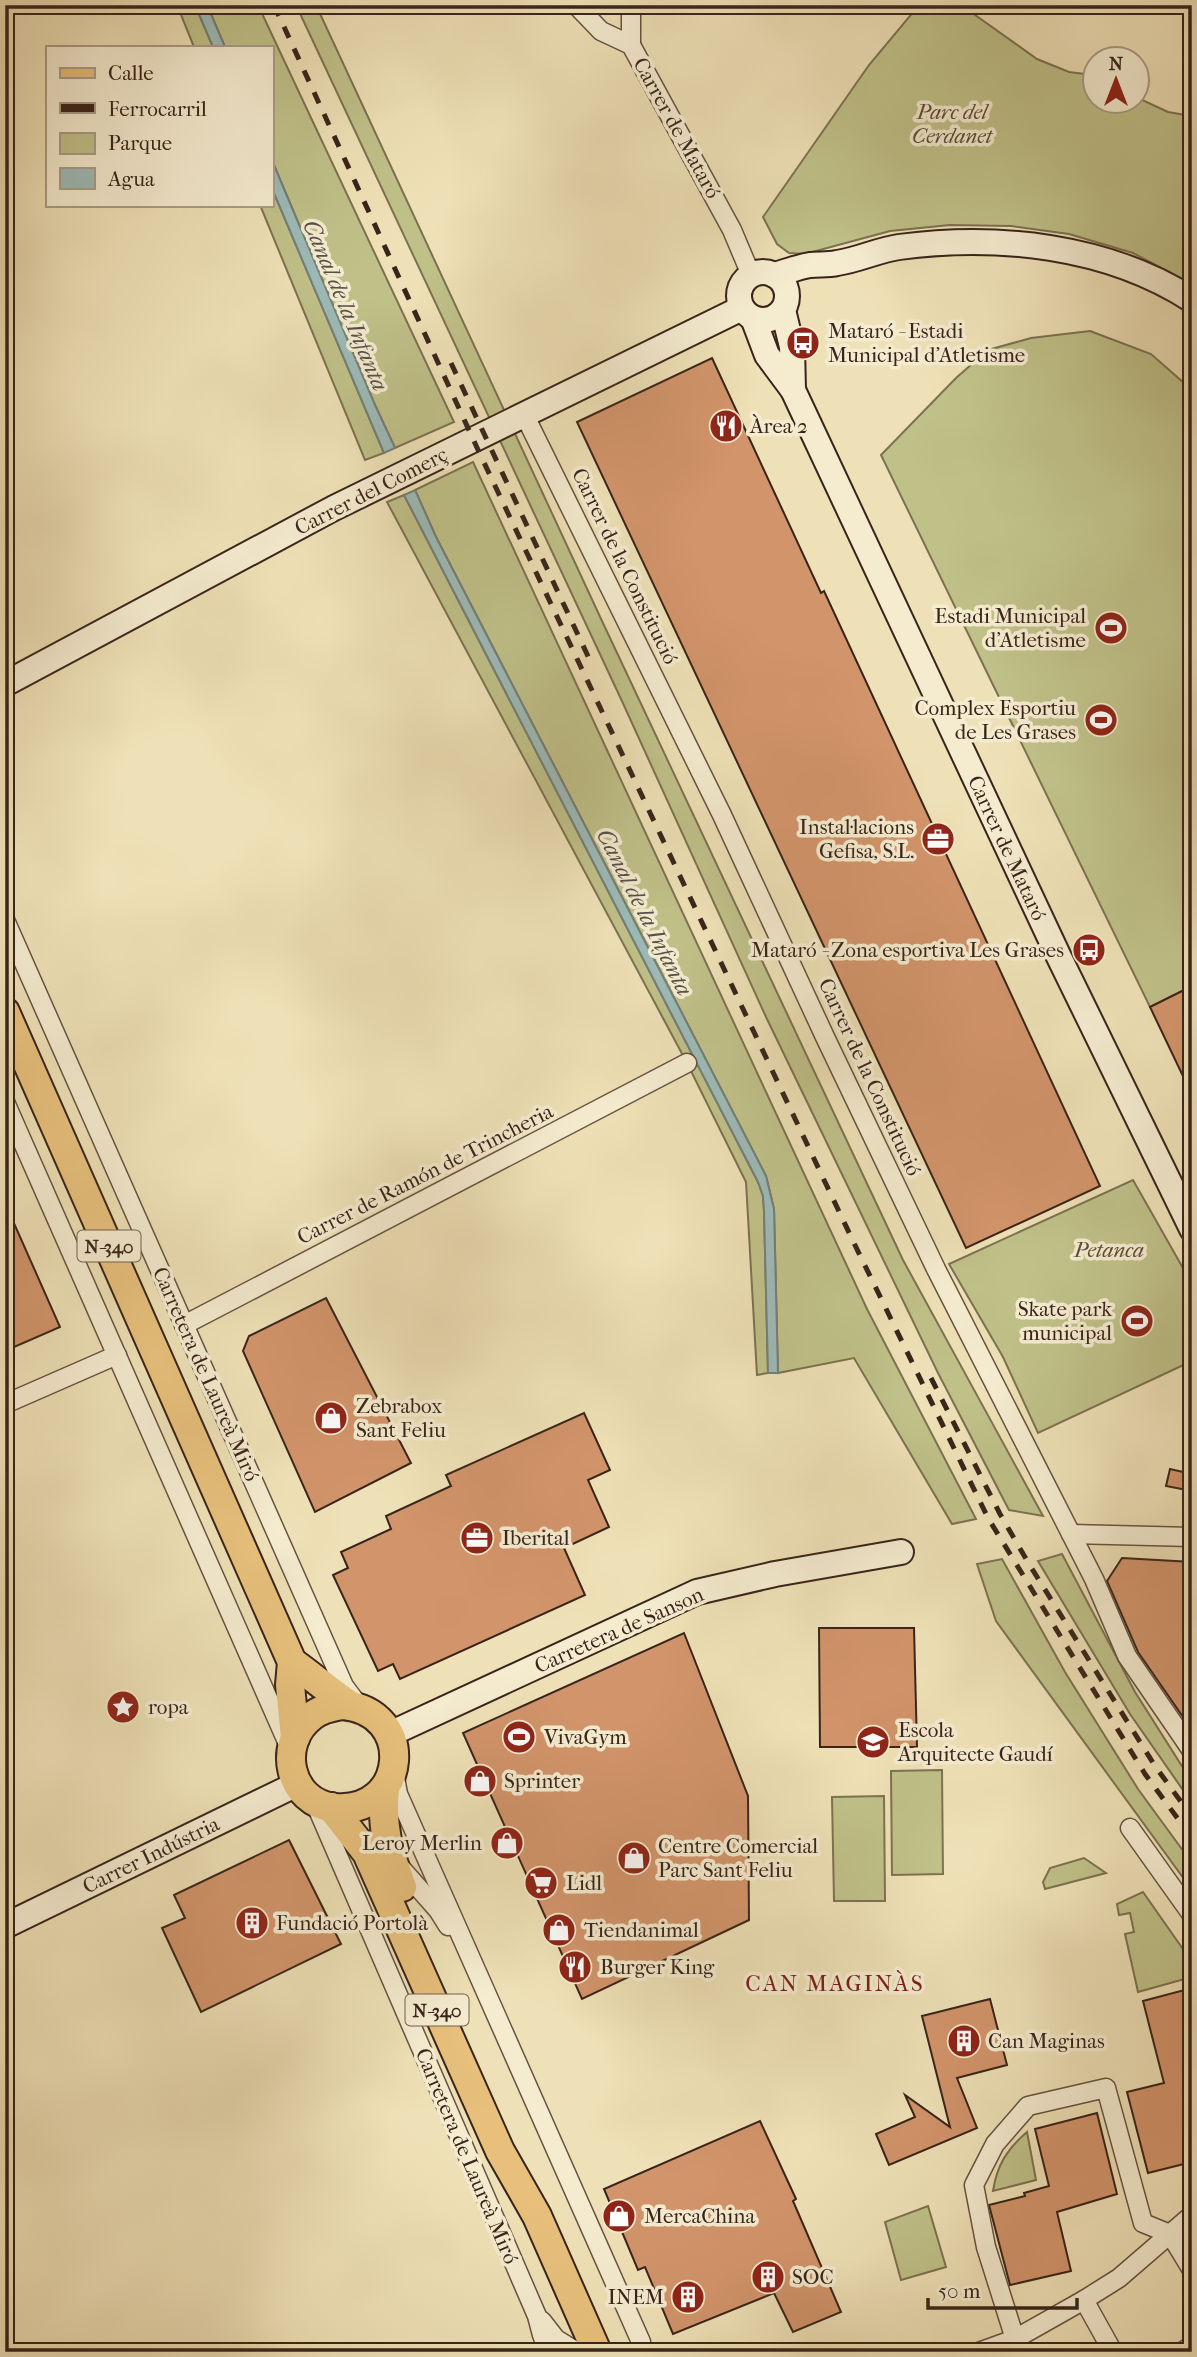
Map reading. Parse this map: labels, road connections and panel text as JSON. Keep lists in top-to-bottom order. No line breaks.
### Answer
{"streets":{"main road":["N-340","Carretera de Laureà Miró"],"street":["Carrer de Mataró","Carrer del Comerç","Carrer de la Constitució","Carrer de Ramón de Trincheria","Carretera de Sanson","Carrer Indústria"]},"crossings":[["Carrer de Mataró","Carrer del Comerç"],["Carrer del Comerç","Carrer de la Constitució"],["Carrer de Ramón de Trincheria","Carretera de Laureà Miró"],["N-340","Carretera de Laureà Miró"],["N-340","Carretera de Sanson"],["N-340","Carrer Indústria"],["Carretera de Laureà Miró","Carretera de Sanson"],["Carretera de Laureà Miró","Carrer Indústria"],["Carretera de Sanson","Carrer Indústria"]],"districts":["CAN MAGINÀS"],"water":["Canal de la Infanta"],"parks":["Parc del Cerdanet","Petanca"],"places":{"bus stop":["Mataró - Estadi Municipal d'Atletisme","Mataró - Zona esportiva Les Grases"],"restaurant":["Àrea 2","Burger King"],"sports":["Estadi Municipal d'Atletisme","Complex Esportiu de Les Grases","Skate park municipal","VivaGym"],"office":["Instal·lacions Gefisa, S.L.","Iberital"],"shop":["Zebrabox Sant Feliu","Sprinter","Leroy Merlin","Centre Comercial Parc Sant Feliu","Tiendanimal","MercaChina"],"place":["ropa"],"school or university":["Escola Arquitecte Gaudí"],"supermarket":["Lidl"],"building":["Fundació Portolà","Can Maginas","SOC","INEM"]},"legend":["Calle","Ferrocarril","Parque","Agua"],"scale_bar":"50 m","north":"top"}
